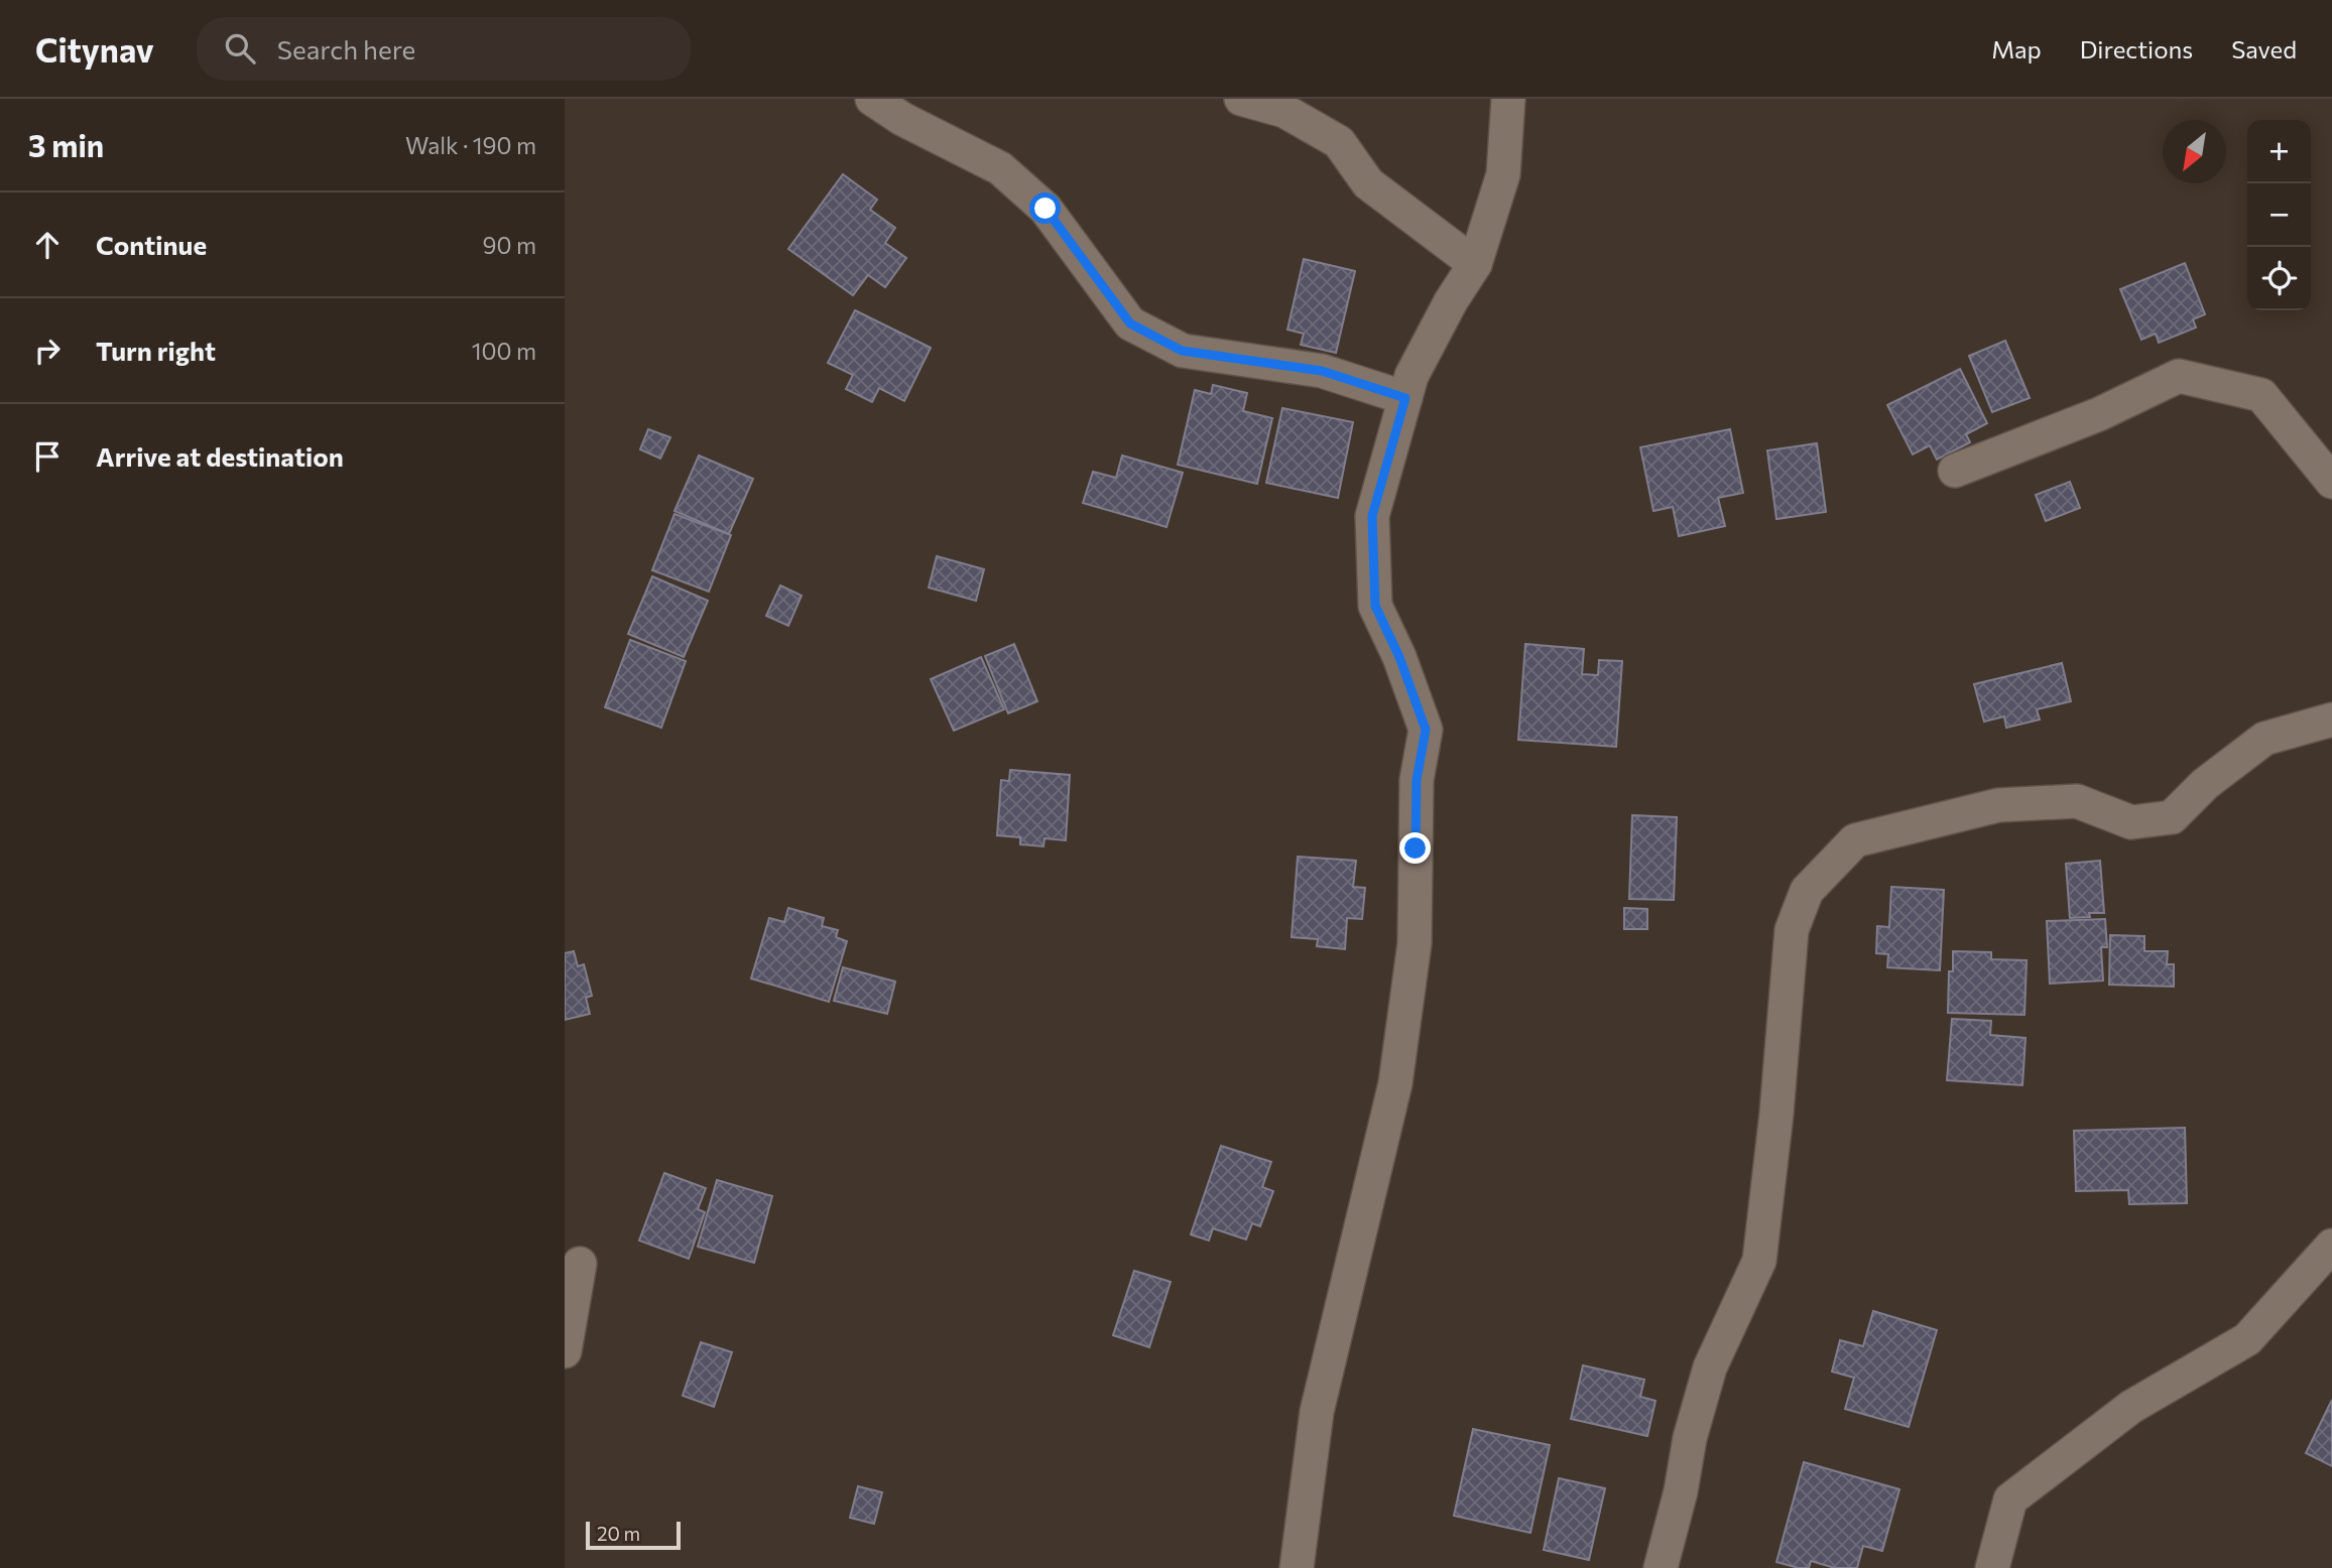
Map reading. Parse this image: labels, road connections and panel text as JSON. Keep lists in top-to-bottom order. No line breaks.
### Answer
{"scale_bar":"20 m","north":"bottom left","page":{"header":"Citynav","search":"Search here","nav":["Map","Directions","Saved"],"heading":["3 min","Walk · 190 m"],"map_buttons":["+","−"],"list":[["Continue","90 m"],["Turn right","100 m"],"Arrive at destination"],"scale":"20 m"}}
